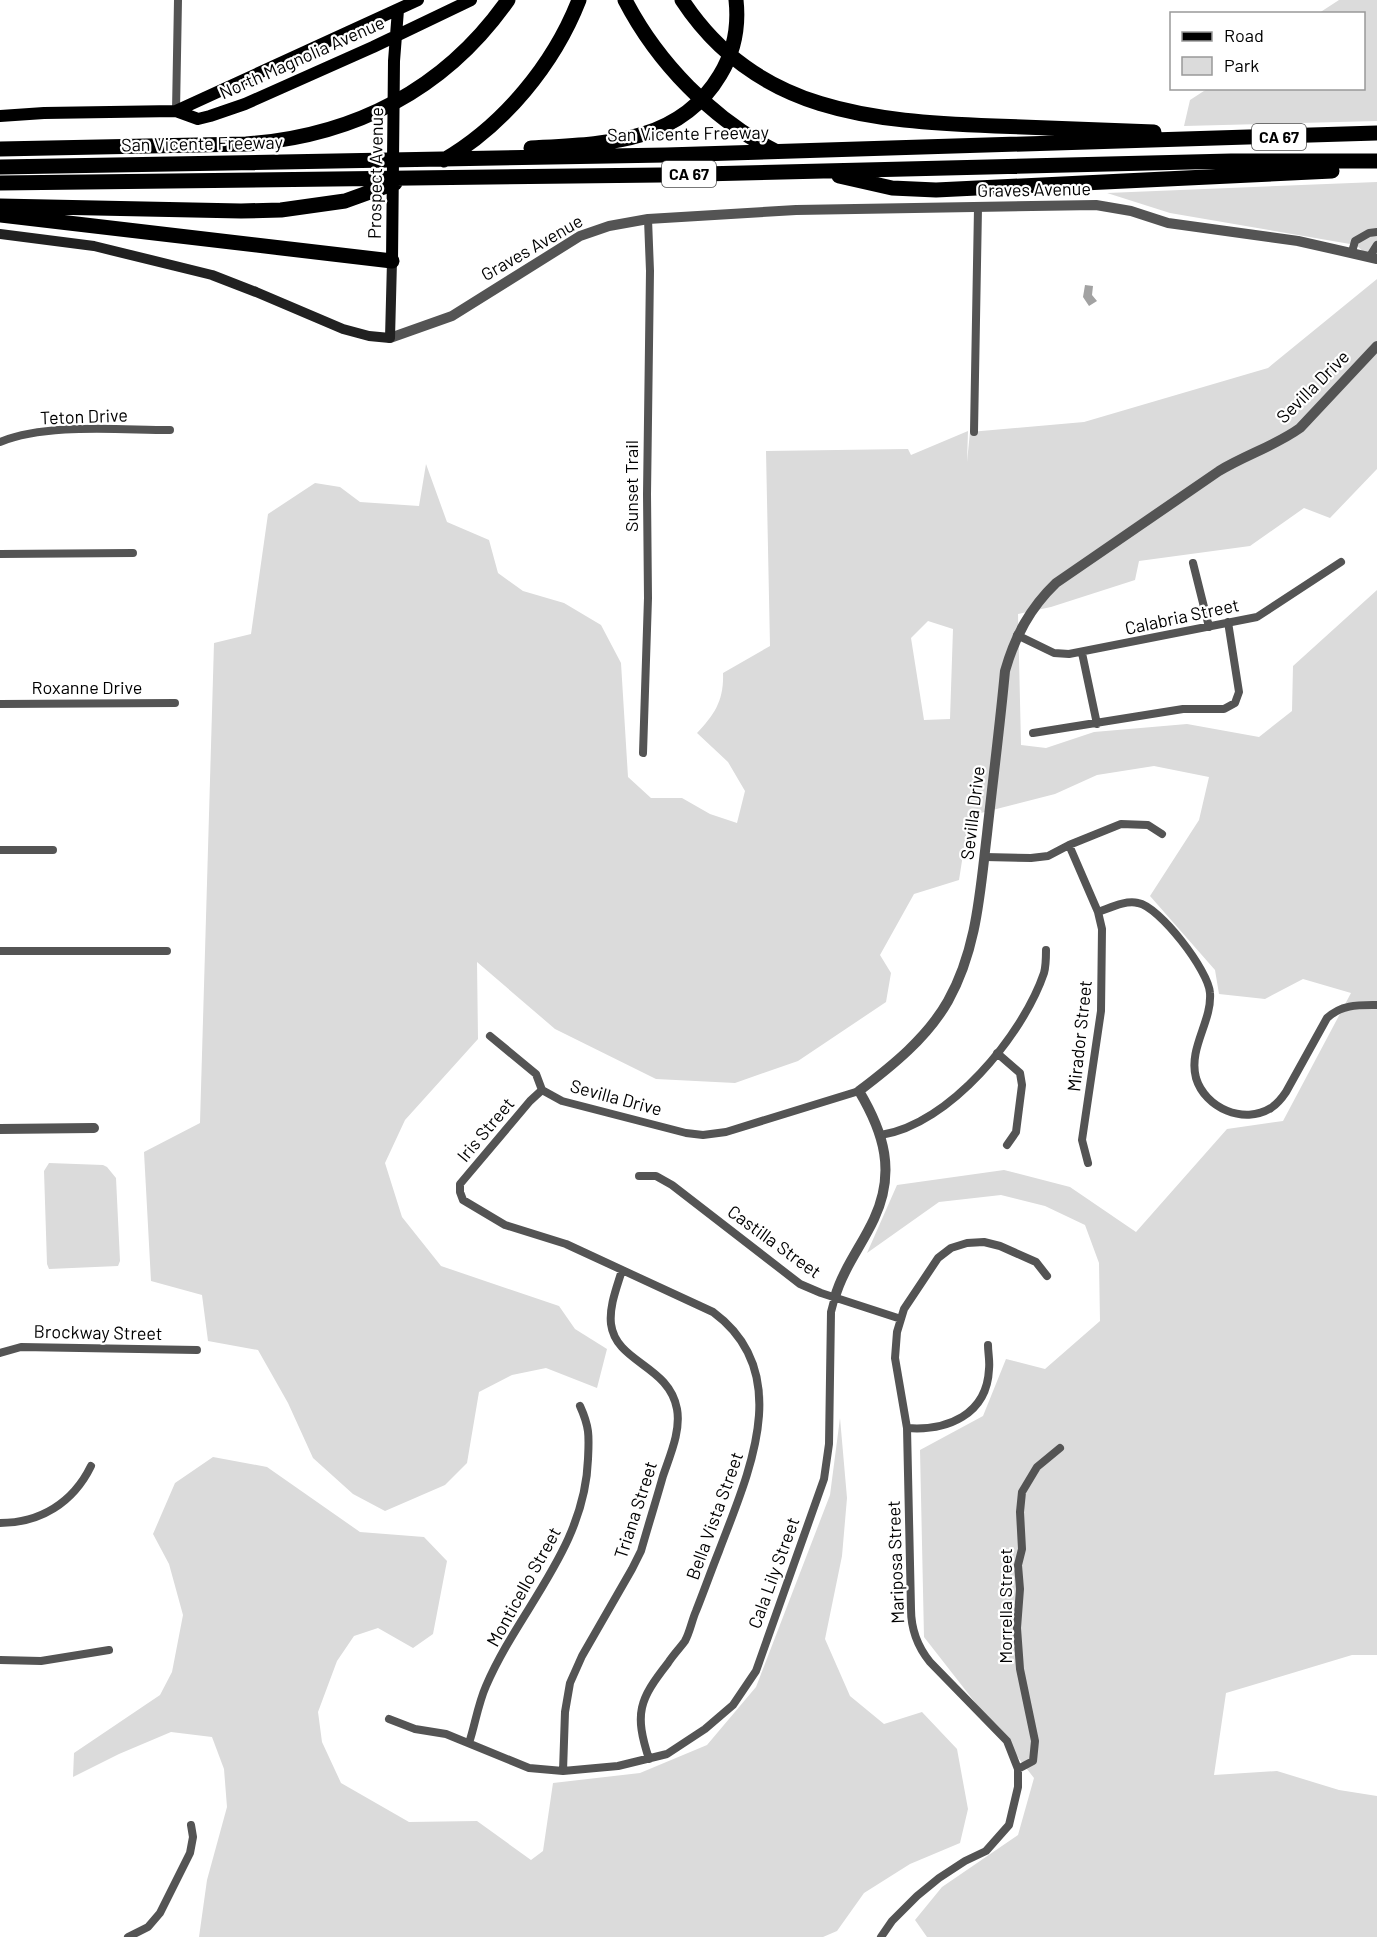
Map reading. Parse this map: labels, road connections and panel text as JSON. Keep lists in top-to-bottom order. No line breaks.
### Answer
{"streets":{"highway":["San Vicente Freeway","CA 67"],"main road":["North Magnolia Avenue","Prospect Avenue","Graves Avenue"],"street":["Sevilla Drive","Teton Drive","Sunset Trail","Calabria Street","Roxanne Drive","Mirador Street","Iris Street","Castilla Street","Brockway Street","Triana Street","Bella Vista Street","Mariposa Street","Cala Lily Street","Monticello Street","Morrella Street"]},"crossings":[["North Magnolia Avenue","Prospect Avenue"],["Prospect Avenue","Graves Avenue"],["Graves Avenue","Sunset Trail"],["Sevilla Drive","Calabria Street"],["Sevilla Drive","Iris Street"],["Sevilla Drive","Cala Lily Street"],["Iris Street","Bella Vista Street"],["Castilla Street","Mariposa Street"],["Castilla Street","Cala Lily Street"],["Triana Street","Bella Vista Street"],["Triana Street","Cala Lily Street"],["Bella Vista Street","Cala Lily Street"],["Mariposa Street","Morrella Street"],["Cala Lily Street","Monticello Street"]],"legend":["Road","Park"]}
